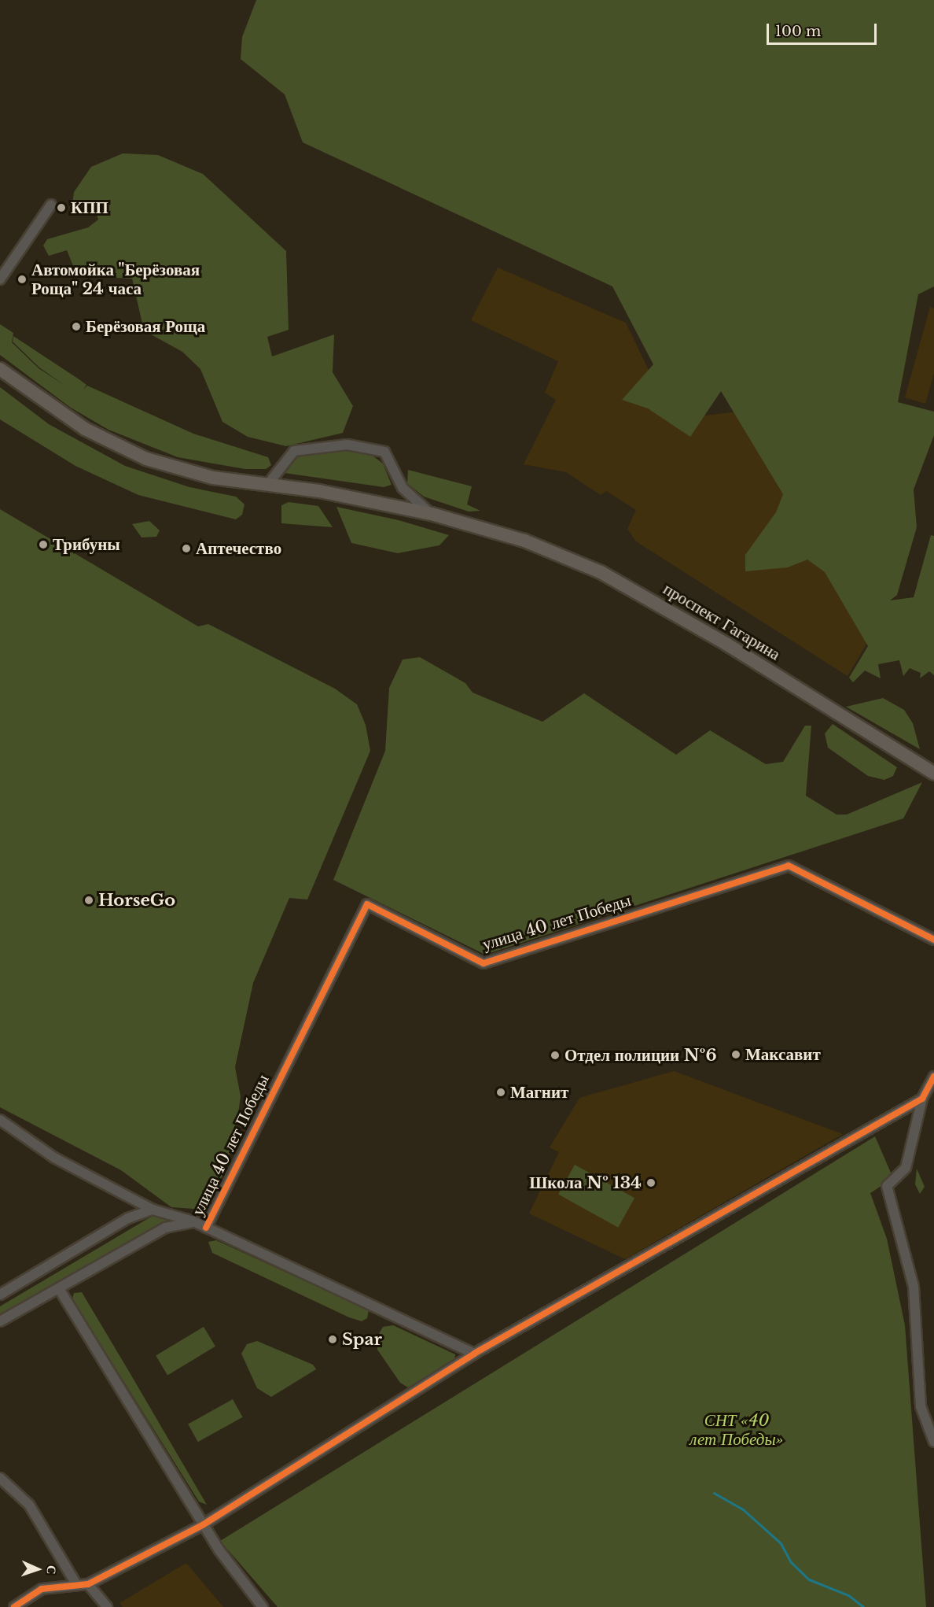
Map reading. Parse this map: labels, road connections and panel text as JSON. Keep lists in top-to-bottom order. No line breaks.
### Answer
{"streets":{"main road":["проспект Гагарина"],"street":["улица 40 лет Победы"]},"parks":["СНТ «40 лет Победы»"],"places":["КПП","Автомойка \"Берёзовая Роща\" 24 часа","Берёзовая Роща","Трибуны","Аптечество","HorseGo","Максавит","Отдел полиции №6","Магнит","Школа № 134","Spar"],"scale_bar":"100 m","north":"right"}
